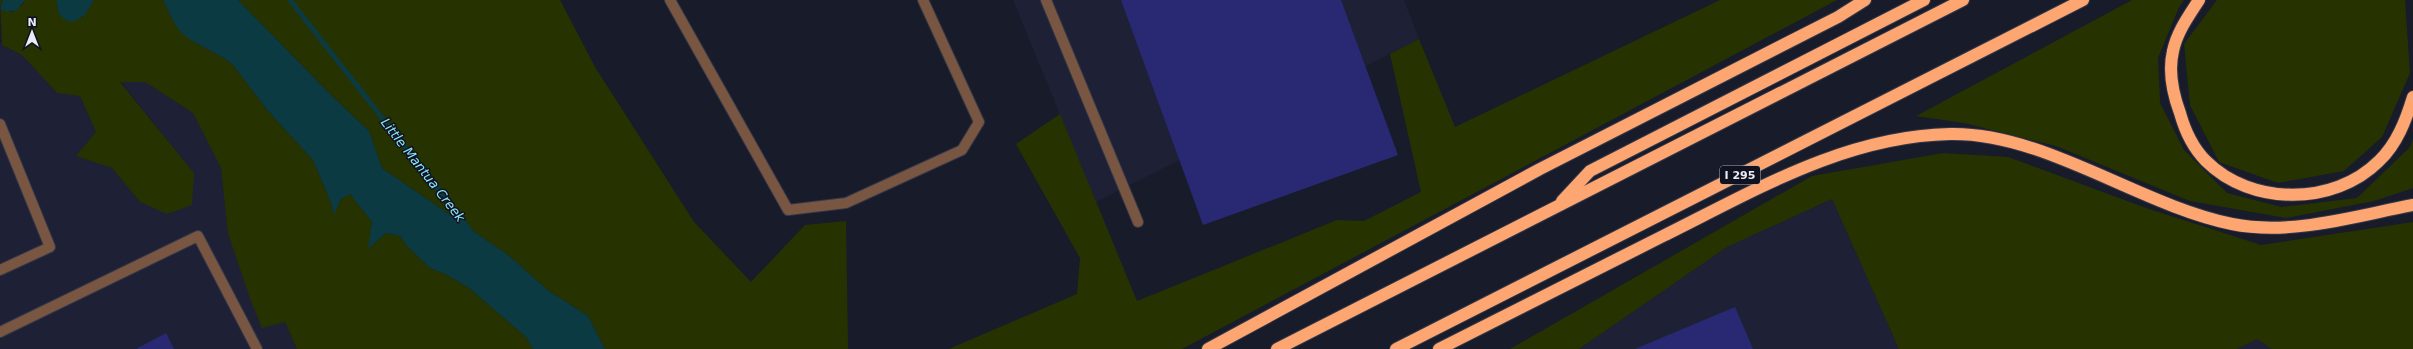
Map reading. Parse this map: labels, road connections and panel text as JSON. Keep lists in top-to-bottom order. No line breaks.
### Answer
{"streets":{"highway":["I 295"]},"water":["Little Mantua Creek"],"north":"top"}
